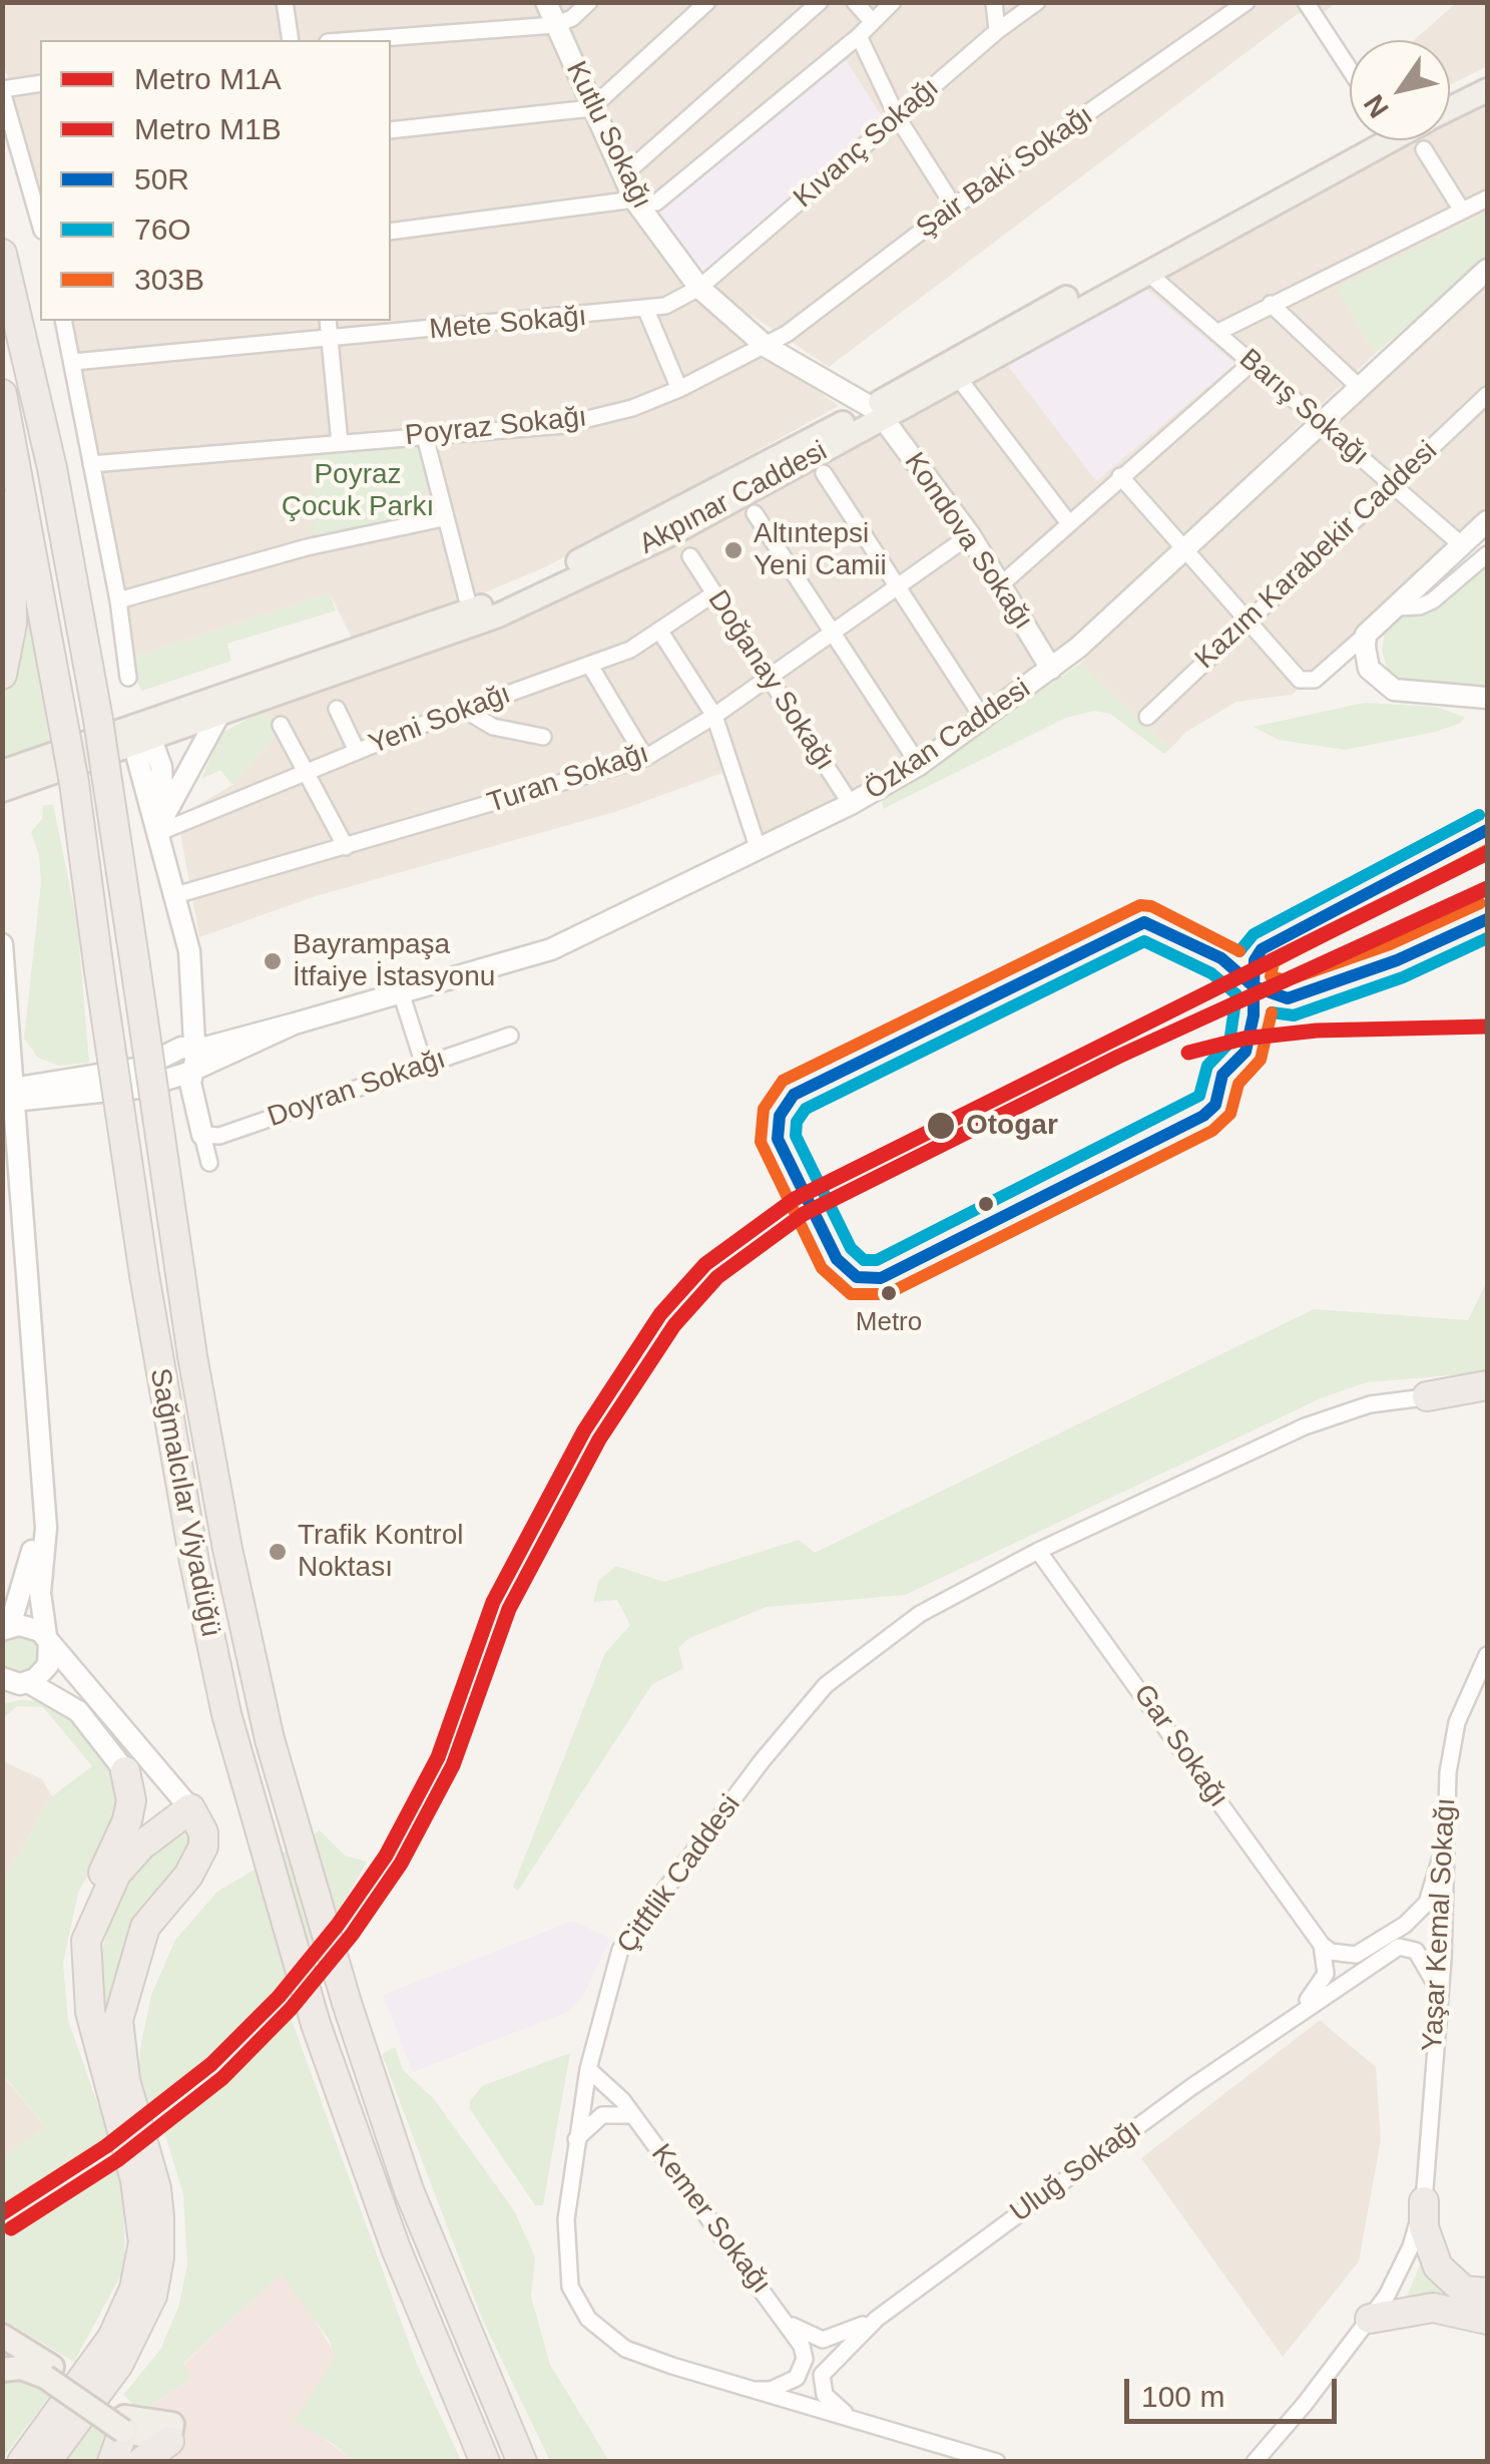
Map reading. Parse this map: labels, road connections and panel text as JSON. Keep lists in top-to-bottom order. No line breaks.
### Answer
{"streets":{"highway":["Sağmalcılar Viyadüğü"],"main road":["Akpınar Caddesi"],"street":["Kutlu Sokağı","Kıvanç Sokağı","Şair Baki Sokağı","Mete Sokağı","Barış Sokağı","Poyraz Sokağı","Kondova Sokağı","Kazım Karabekir Caddesi","Doğanay Sokağı","Yeni Sokağı","Özkan Caddesi","Turan Sokağı","Doyran Sokağı","Gar Sokağı","Çitftlik Caddesi","Yaşar Kemal Sokağı","Uluğ Sokağı","Kemer Sokağı"]},"crossings":[["Kutlu Sokağı","Kıvanç Sokağı"],["Kutlu Sokağı","Şair Baki Sokağı"],["Kutlu Sokağı","Mete Sokağı"],["Kutlu Sokağı","Poyraz Sokağı"],["Kutlu Sokağı","Akpınar Caddesi"],["Kutlu Sokağı","Kondova Sokağı"],["Kıvanç Sokağı","Mete Sokağı"],["Şair Baki Sokağı","Poyraz Sokağı"],["Barış Sokağı","Akpınar Caddesi"],["Barış Sokağı","Kazım Karabekir Caddesi"],["Barış Sokağı","Özkan Caddesi"],["Akpınar Caddesi","Kondova Sokağı"],["Kondova Sokağı","Özkan Caddesi"],["Kondova Sokağı","Turan Sokağı"],["Doğanay Sokağı","Yeni Sokağı"],["Doğanay Sokağı","Özkan Caddesi"],["Doğanay Sokağı","Turan Sokağı"],["Gar Sokağı","Çitftlik Caddesi"],["Çitftlik Caddesi","Kemer Sokağı"]],"parks":["Poyraz Çocuk Parkı"],"places":["Altıntepsi Yeni Camii","Bayrampaşa İtfaiye İstasyonu","Otogar","Metro","Trafik Kontrol Noktası"],"lines":["transit line 76O","transit line 50R","transit line 303B","metro line M1A","metro line M1B"],"legend":["Metro M1A","Metro M1B","50R","76O","303B"],"scale_bar":"100 m","north":"bottom left"}
